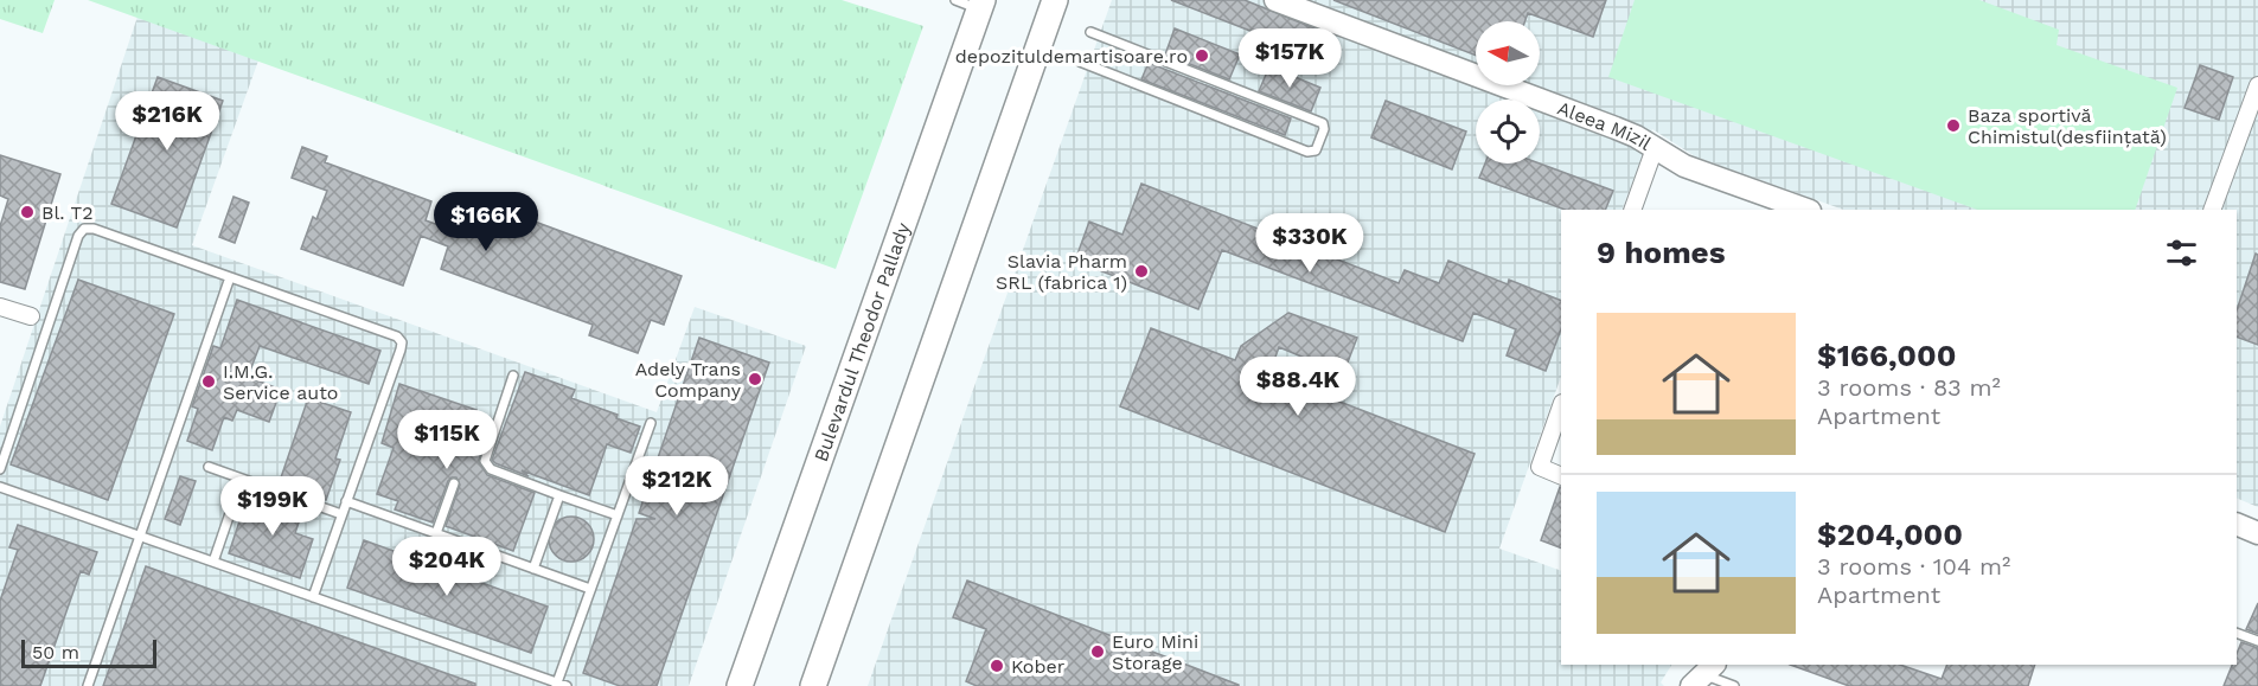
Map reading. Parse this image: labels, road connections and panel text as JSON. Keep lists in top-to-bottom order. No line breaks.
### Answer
{"streets":{"main road":["Bulevardul Theodor Pallady"],"street":["Aleea Mizil"]},"places":["depozituldemartisoare.ro","Baza sportivă Chimistul(desființată)","Bl. T2","Slavia Pharm SRL (fabrica 1)","Adely Trans Company","I.M.G. Service auto","Euro Mini Storage","Kober"],"scale_bar":"50 m","north":"left","page":{"price":["$157K","$216K","$166K","$330K","$88.4K","$115K","$212K","$199K","$204K"],"heading":"9 homes","list":[{"name":"$166,000","note":"3 rooms · 83 m² · Apartment"},{"name":"$204,000","note":"3 rooms · 104 m² · Apartment"}],"scale":"50 m"}}
